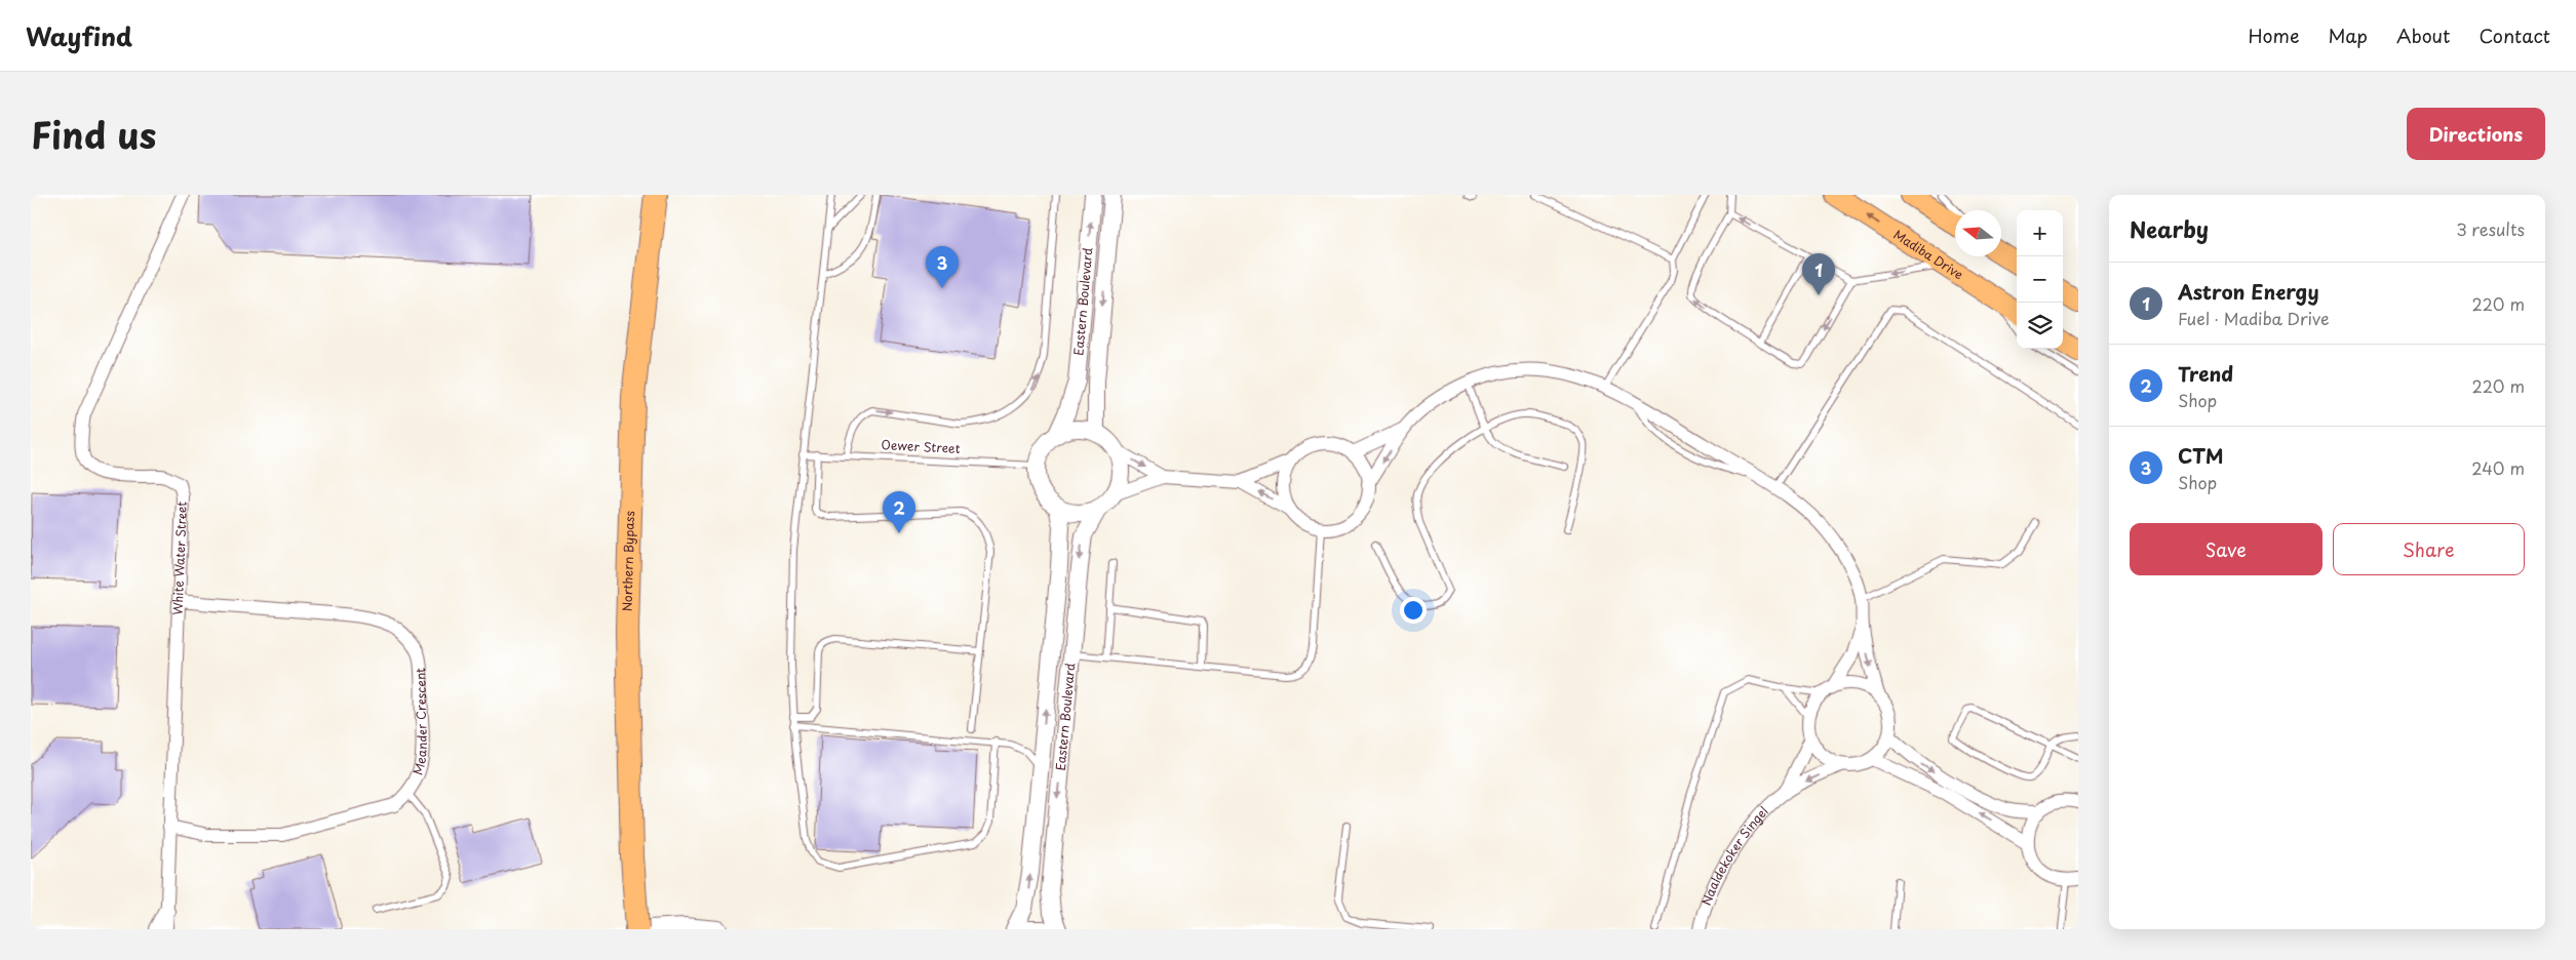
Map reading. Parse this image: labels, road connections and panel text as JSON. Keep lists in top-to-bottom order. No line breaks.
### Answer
{"streets":{"highway":["Northern Bypass"],"main road":["Madiba Drive"],"street":["Eastern Boulevard","White Water Street","Meander Crescent","Naaldekoker Singel"],"lane":["Oewer Street"]},"crossings":[["Eastern Boulevard","Oewer Street"],["White Water Street","Meander Crescent"]],"north":"left","page":{"header":"Wayfind","nav":["Home","Map","About","Contact"],"title":"Find us","buttons":["Directions",["Save","Share"]],"heading":["Nearby","3 results"],"map_buttons":["+","−"],"pins":["3","1","2"],"list":[{"mark":"1","name":"Astron Energy","note":"Fuel · Madiba Drive","value":"220 m"},{"mark":"2","name":"Trend","note":"Shop","value":"220 m"},{"mark":"3","name":"CTM","note":"Shop","value":"240 m"}]}}
